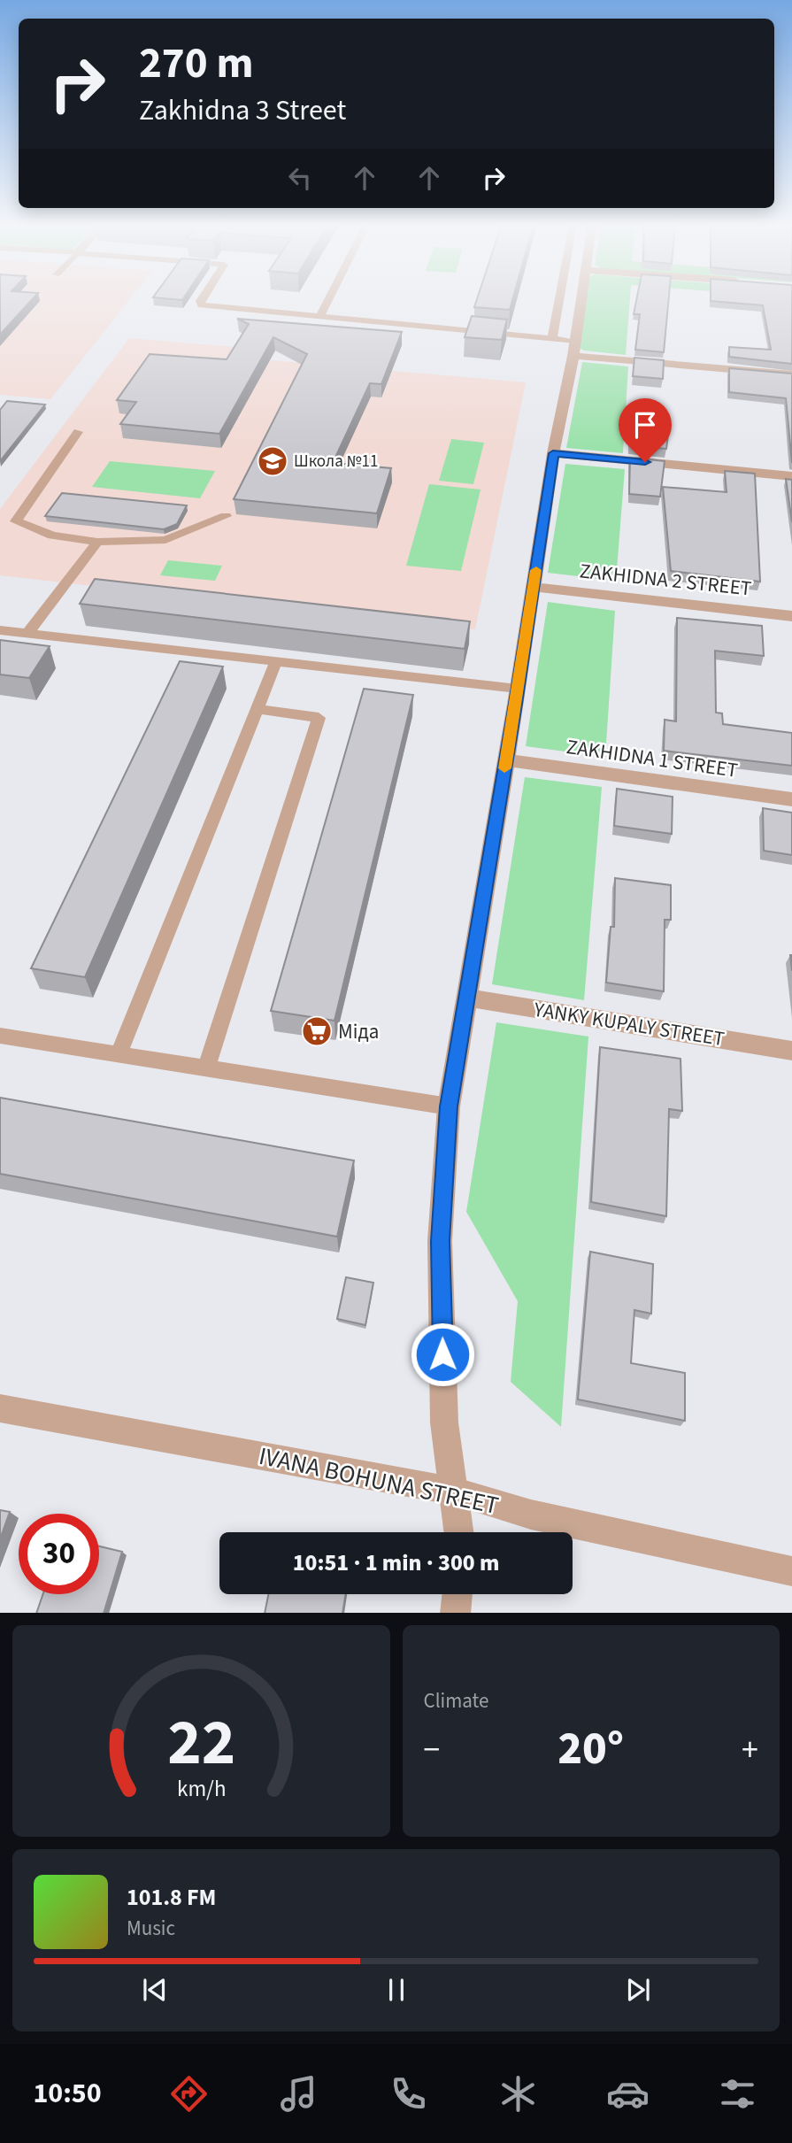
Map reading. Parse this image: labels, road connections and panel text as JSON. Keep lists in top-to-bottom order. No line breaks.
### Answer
{"streets":{"street":["ZAKHIDNA 2 STREET","ZAKHIDNA 1 STREET","YANKY KUPALY STREET","IVANA BOHUNA STREET"]},"places":{"school or university":["Школа №11"],"supermarket":["Міда"]},"page":{"turn":["270 m","Zakhidna 3 Street"],"limit":"30","trip":"10:51 · 1 min · 300 m","tile":"Climate","heat":["−","20°","+"],"song":["101.8 FM","Music"],"tabs":"10:50","gauge":["22","km/h"]}}
